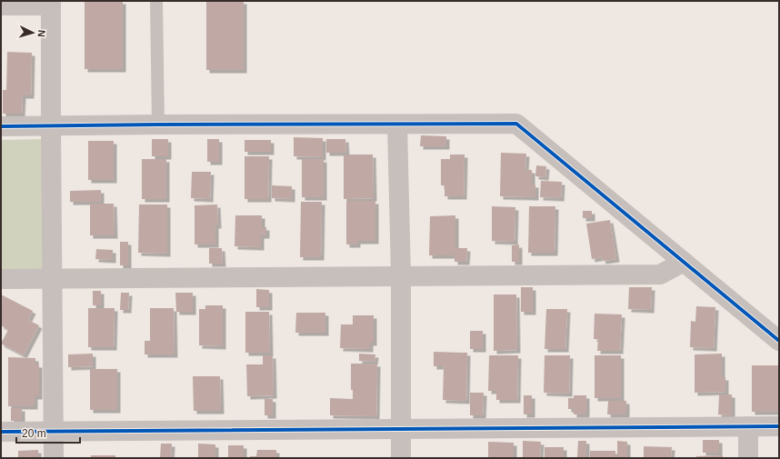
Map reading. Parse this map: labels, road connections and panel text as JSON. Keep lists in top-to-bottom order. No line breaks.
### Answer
{"scale_bar":"20 m","north":"right"}
